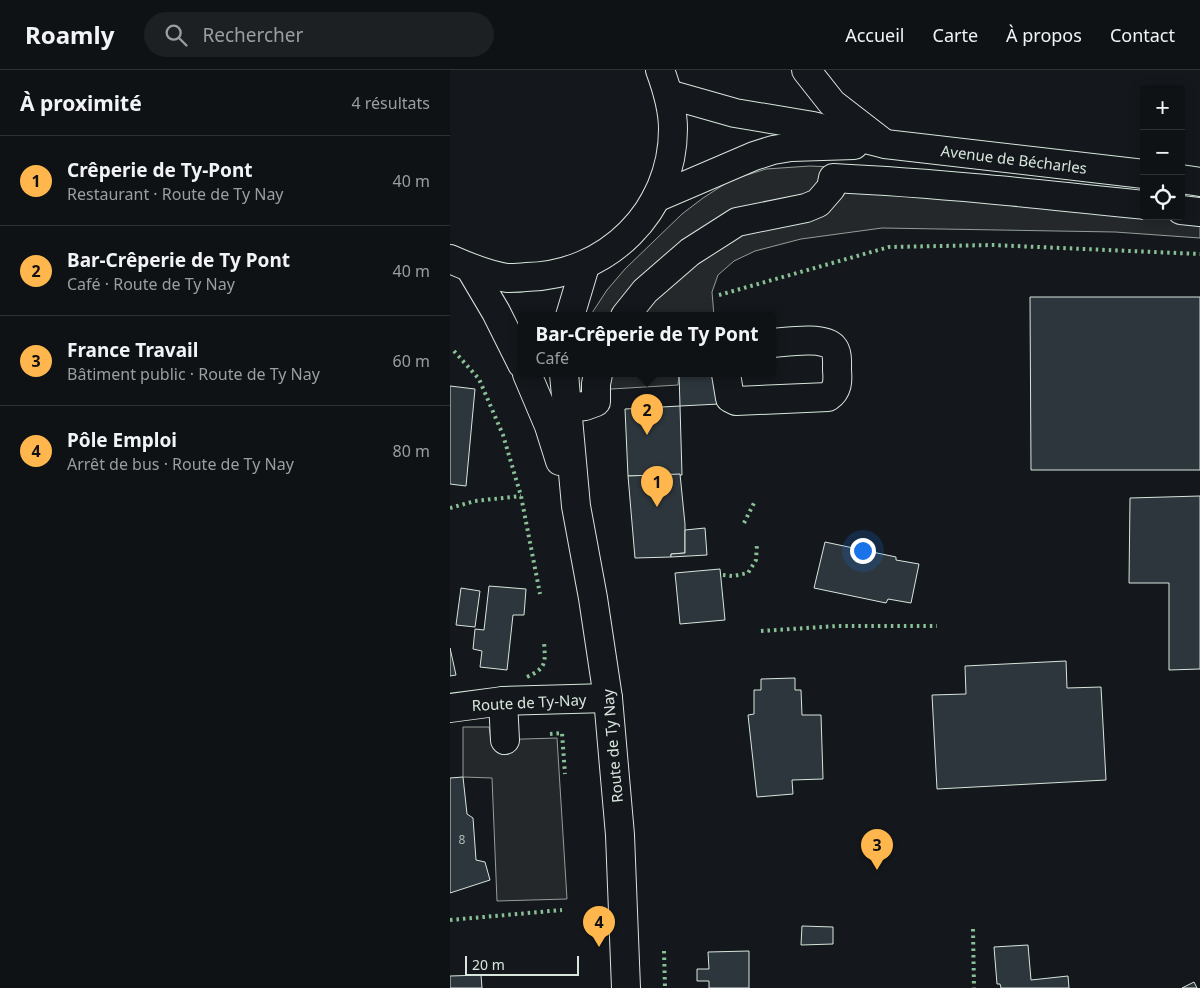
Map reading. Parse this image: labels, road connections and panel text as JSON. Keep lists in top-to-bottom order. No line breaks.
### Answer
{"streets":{"main road":["Avenue de Bécharles","Route de Ty-Nay","Route de Ty Nay"]},"crossings":[["Route de Ty-Nay","Route de Ty Nay"]],"house_numbers":["8"],"scale_bar":"20 m","page":{"header":"Roamly","search":"Rechercher","nav":["Accueil","Carte","À propos","Contact"],"heading":["À proximité","4 résultats"],"map_buttons":["+","−"],"list":[{"mark":"1","name":"Crêperie de Ty-Pont","note":"Restaurant · Route de Ty Nay","value":"40 m"},{"mark":"2","name":"Bar-Crêperie de Ty Pont","note":"Café · Route de Ty Nay","value":"40 m"},{"mark":"3","name":"France Travail","note":"Bâtiment public · Route de Ty Nay","value":"60 m"},{"mark":"4","name":"Pôle Emploi","note":"Arrêt de bus · Route de Ty Nay","value":"80 m"}],"popup":["Bar-Crêperie de Ty Pont","Café"],"pins":["2","1","3","4"],"scale":"20 m"}}
